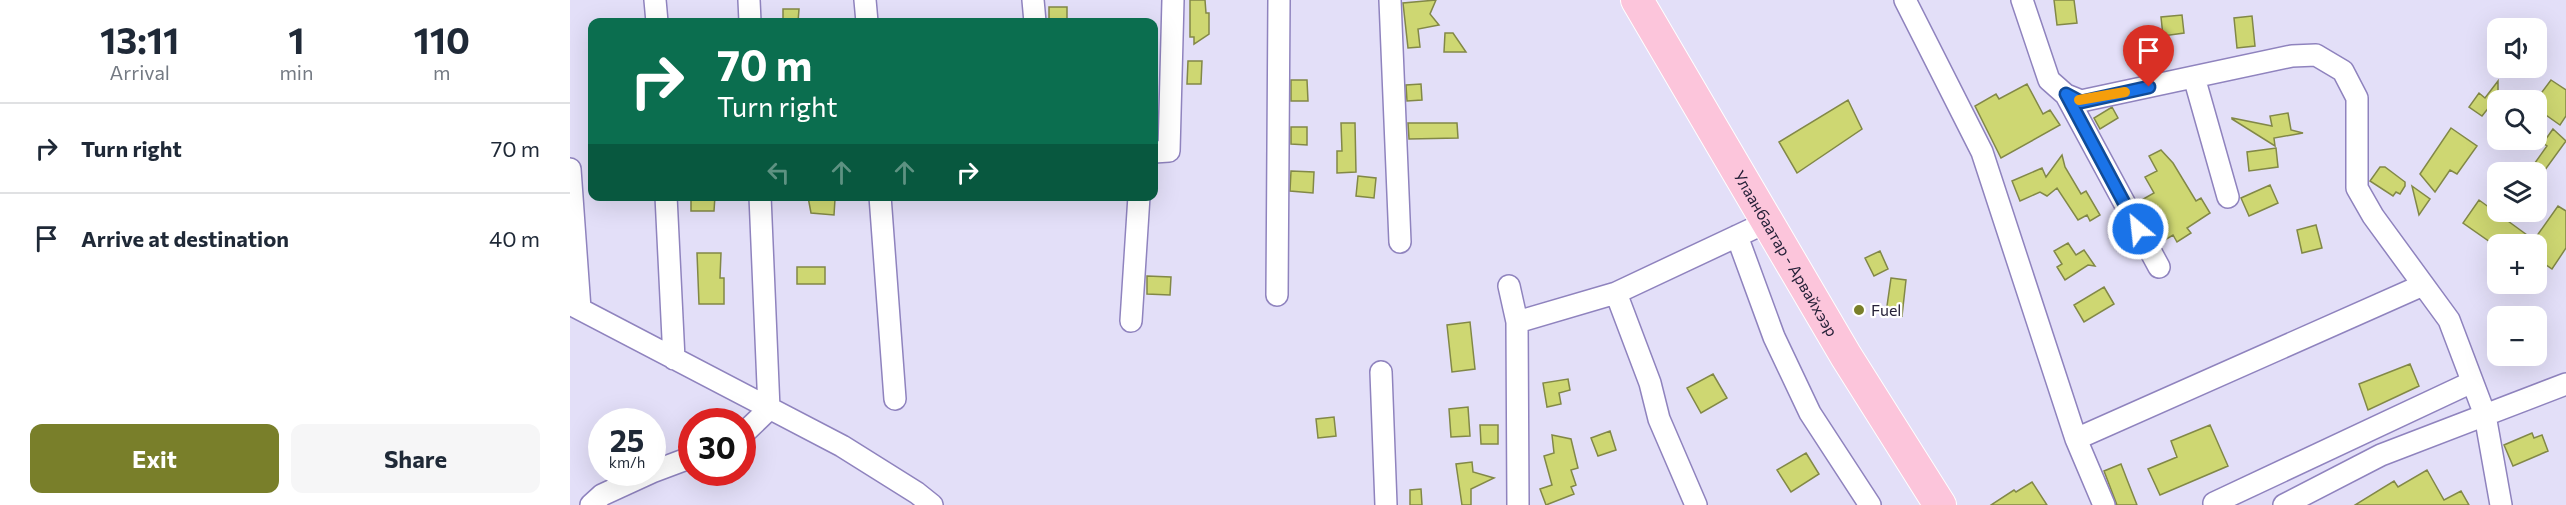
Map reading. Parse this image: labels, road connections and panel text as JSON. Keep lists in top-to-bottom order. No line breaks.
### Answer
{"streets":{"highway":["Улаанбаатар - Арвайхээр"]},"places":["Fuel"],"page":{"eta":["13:11","Arrival","1","min","110","m"],"map_buttons":["+","−"],"turn":["70 m","Turn right"],"list":[{"name":"Turn right","value":"70 m"},{"name":"Arrive at destination","value":"40 m"}],"speed":"25 km/h","limit":"30","buttons":["Exit","Share"]}}
